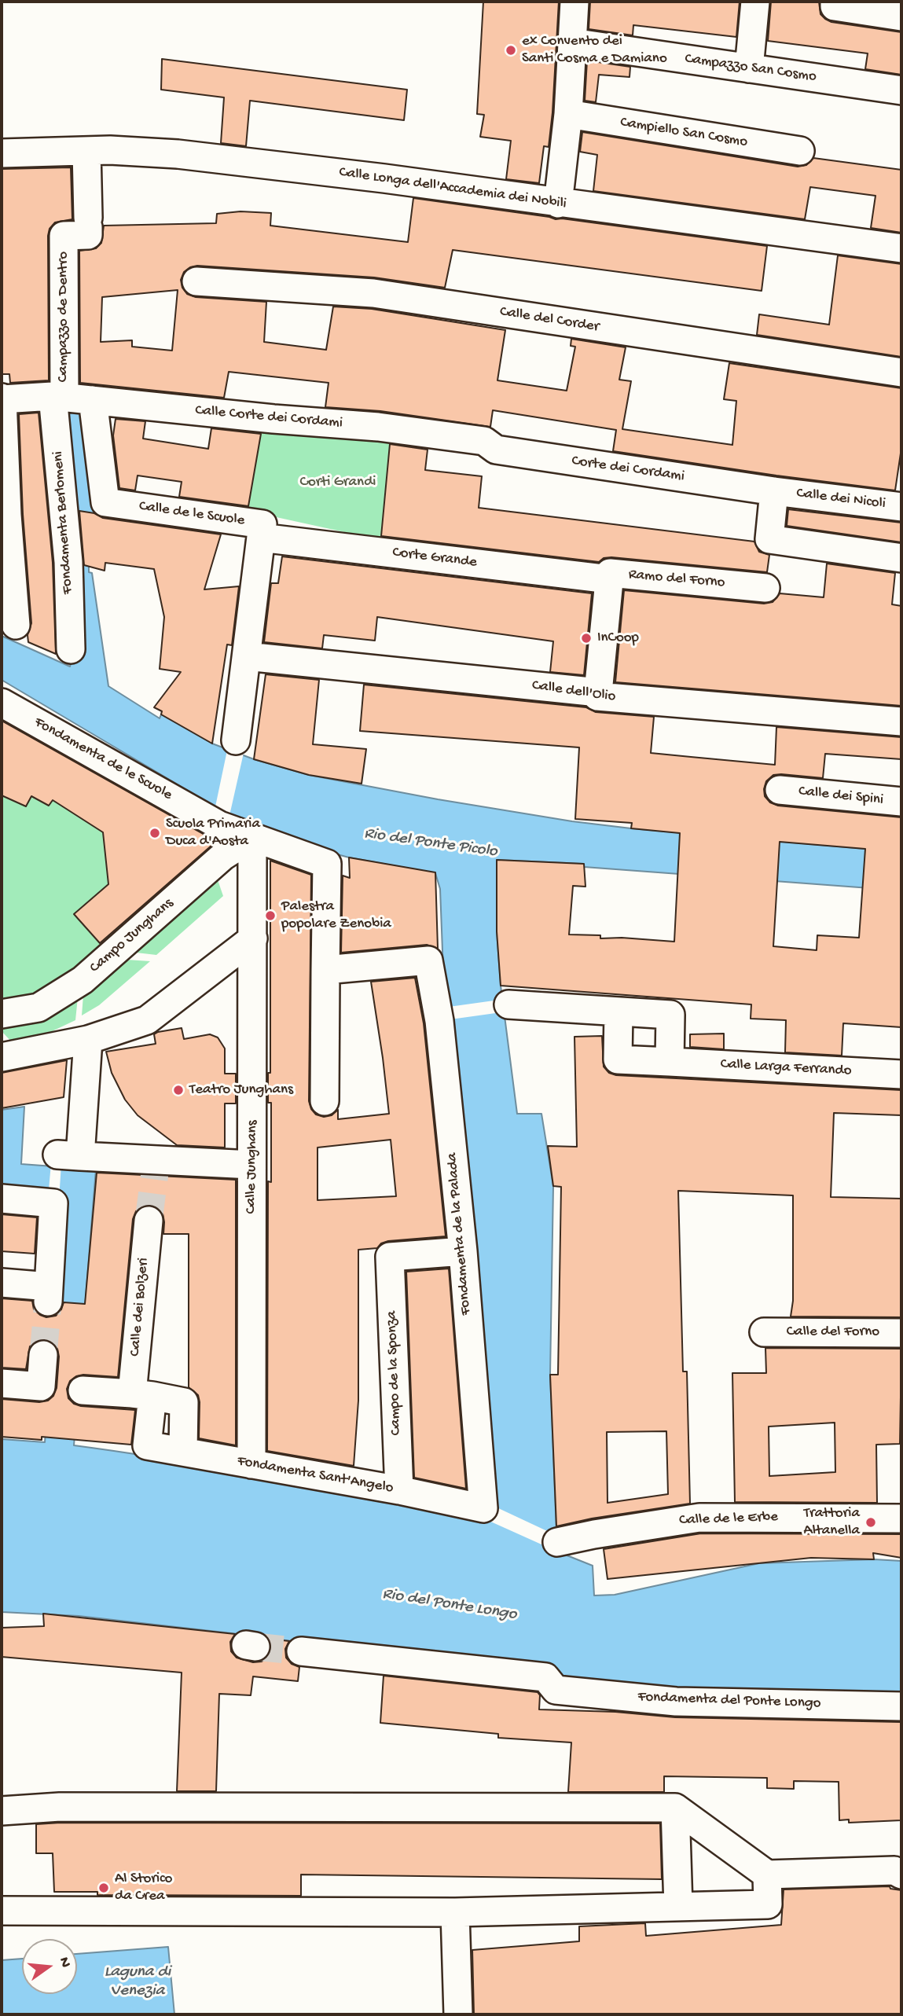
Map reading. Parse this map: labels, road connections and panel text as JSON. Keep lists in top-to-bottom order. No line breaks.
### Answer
{"streets":{"street":["Campazzo San Cosmo","Campiello San Cosmo","Calle Longa dell'Accademia dei Nobili","Campazzo de Dentro","Calle del Corder","Calle Corte dei Cordami","Corte dei Cordami","Calle dei Nicoli","Calle de le Scuole","Fondamenta Berlomeni","Corte Grande","Ramo del Forno","Calle dell'Olio","Fondamenta de le Scuole","Calle dei Spini","Campo Junghans","Calle Larga Ferrando","Calle Junghans","Fondamenta de la Palada","Calle dei Bolzeri","Calle del Forno","Campo de la Sponza","Fondamenta Sant'Angelo","Calle de le Erbe","Fondamenta del Ponte Longo"]},"crossings":[["Calle Longa dell'Accademia dei Nobili","Campazzo de Dentro"],["Campazzo de Dentro","Calle Corte dei Cordami"],["Campazzo de Dentro","Fondamenta Berlomeni"],["Calle Corte dei Cordami","Corte dei Cordami"],["Calle Corte dei Cordami","Calle de le Scuole"],["Calle Corte dei Cordami","Fondamenta Berlomeni"],["Corte dei Cordami","Calle dei Nicoli"],["Calle de le Scuole","Corte Grande"],["Calle de le Scuole","Calle dell'Olio"],["Corte Grande","Ramo del Forno"],["Ramo del Forno","Calle dell'Olio"],["Fondamenta de le Scuole","Campo Junghans"],["Fondamenta de le Scuole","Calle Junghans"],["Fondamenta de le Scuole","Fondamenta de la Palada"],["Campo Junghans","Calle Junghans"],["Calle Junghans","Fondamenta Sant'Angelo"],["Fondamenta de la Palada","Campo de la Sponza"],["Fondamenta de la Palada","Fondamenta Sant'Angelo"],["Calle dei Bolzeri","Fondamenta Sant'Angelo"],["Campo de la Sponza","Fondamenta Sant'Angelo"]],"water":["Rio del Ponte Picolo","Rio del Ponte Longo","Laguna di Venezia"],"parks":["Corti Grandi"],"places":["ex Convento dei Santi Cosma e Damiano","InCoop","Scuola Primaria Duca d'Aosta","Palestra popolare Zenobia","Teatro Junghans","Trattoria Altanella","Al Storico da Crea"],"north":"right"}
